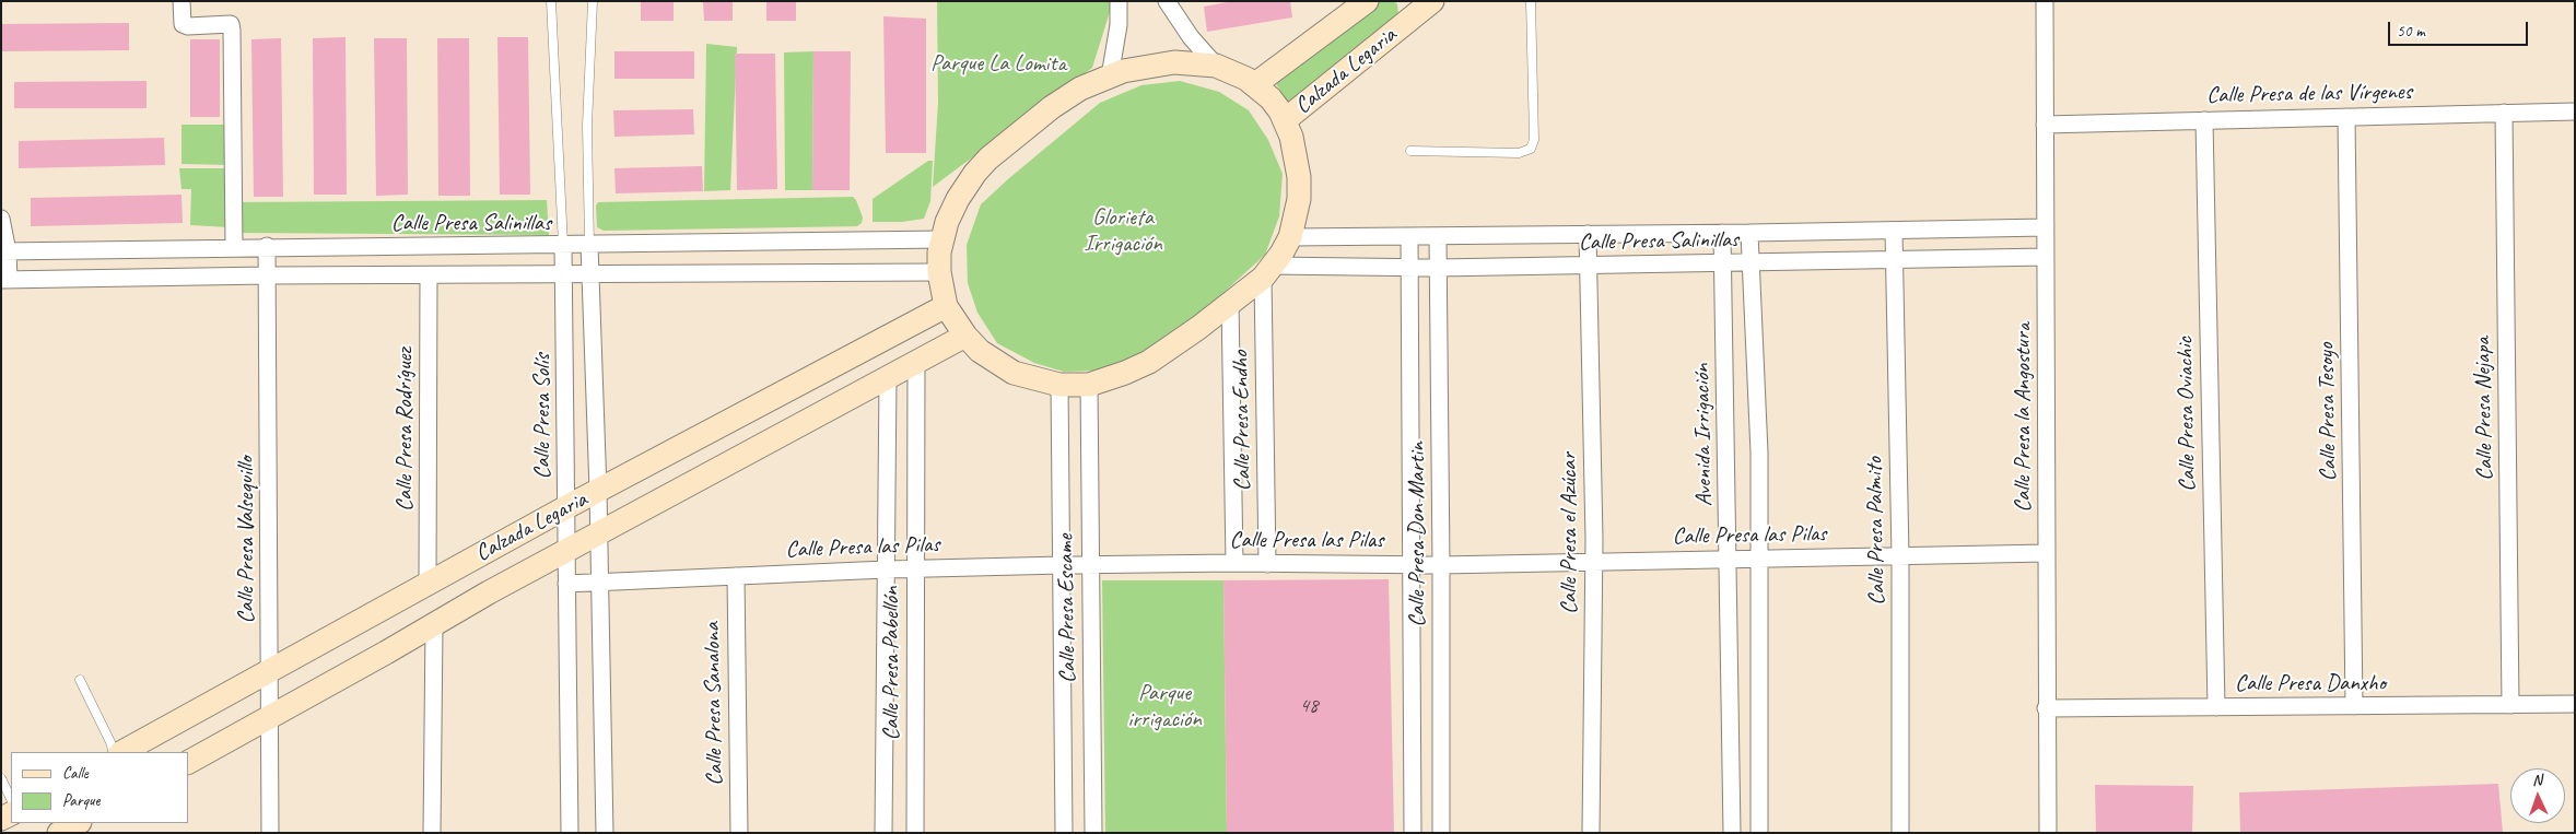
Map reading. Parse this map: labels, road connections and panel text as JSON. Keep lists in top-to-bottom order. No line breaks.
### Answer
{"streets":{"main road":["Calzada Legaria"],"street":["Calle Presa de las Vírgenes","Calle Presa Salinillas","Calle Presa Nejapa","Calle Presa Tesoyo","Calle Presa Oviachic","Calle Presa Solís","Calle Presa la Angostura","Calle Presa Endho","Calle Presa Rodríguez","Avenida Irrigación","Calle Presa Palmito","Calle Presa el Azúcar","Calle Presa Don Martin","Calle Presa las Pilas","Calle Presa Valsequillo","Calle Presa Escame","Calle Presa Pabellón","Calle Presa Danxho","Calle Presa Sanalona"]},"crossings":[["Calzada Legaria","Calle Presa Solís"],["Calzada Legaria","Calle Presa Rodríguez"],["Calzada Legaria","Calle Presa Valsequillo"],["Calzada Legaria","Calle Presa Pabellón"],["Calle Presa de las Vírgenes","Calle Presa Nejapa"],["Calle Presa de las Vírgenes","Calle Presa Tesoyo"],["Calle Presa de las Vírgenes","Calle Presa Oviachic"],["Calle Presa de las Vírgenes","Calle Presa la Angostura"],["Calle Presa Salinillas","Calle Presa Solís"],["Calle Presa Salinillas","Calle Presa la Angostura"],["Calle Presa Salinillas","Calle Presa Endho"],["Calle Presa Salinillas","Avenida Irrigación"],["Calle Presa Salinillas","Calle Presa Palmito"],["Calle Presa Salinillas","Calle Presa el Azúcar"],["Calle Presa Salinillas","Calle Presa Don Martin"],["Calle Presa Salinillas","Calle Presa Valsequillo"],["Calle Presa Nejapa","Calle Presa Danxho"],["Calle Presa Tesoyo","Calle Presa Danxho"],["Calle Presa Oviachic","Calle Presa Danxho"],["Calle Presa Solís","Calle Presa las Pilas"],["Calle Presa la Angostura","Calle Presa las Pilas"],["Calle Presa la Angostura","Calle Presa Danxho"],["Calle Presa Endho","Calle Presa las Pilas"],["Avenida Irrigación","Calle Presa las Pilas"],["Calle Presa Palmito","Calle Presa las Pilas"],["Calle Presa el Azúcar","Calle Presa las Pilas"],["Calle Presa Don Martin","Calle Presa las Pilas"],["Calle Presa las Pilas","Calle Presa Escame"],["Calle Presa las Pilas","Calle Presa Pabellón"],["Calle Presa las Pilas","Calle Presa Sanalona"]],"parks":["Parque La Lomita","Glorieta Irrigación","Parque irrigación"],"house_numbers":["48"],"legend":["Calle","Parque"],"scale_bar":"50 m","north":"top"}
